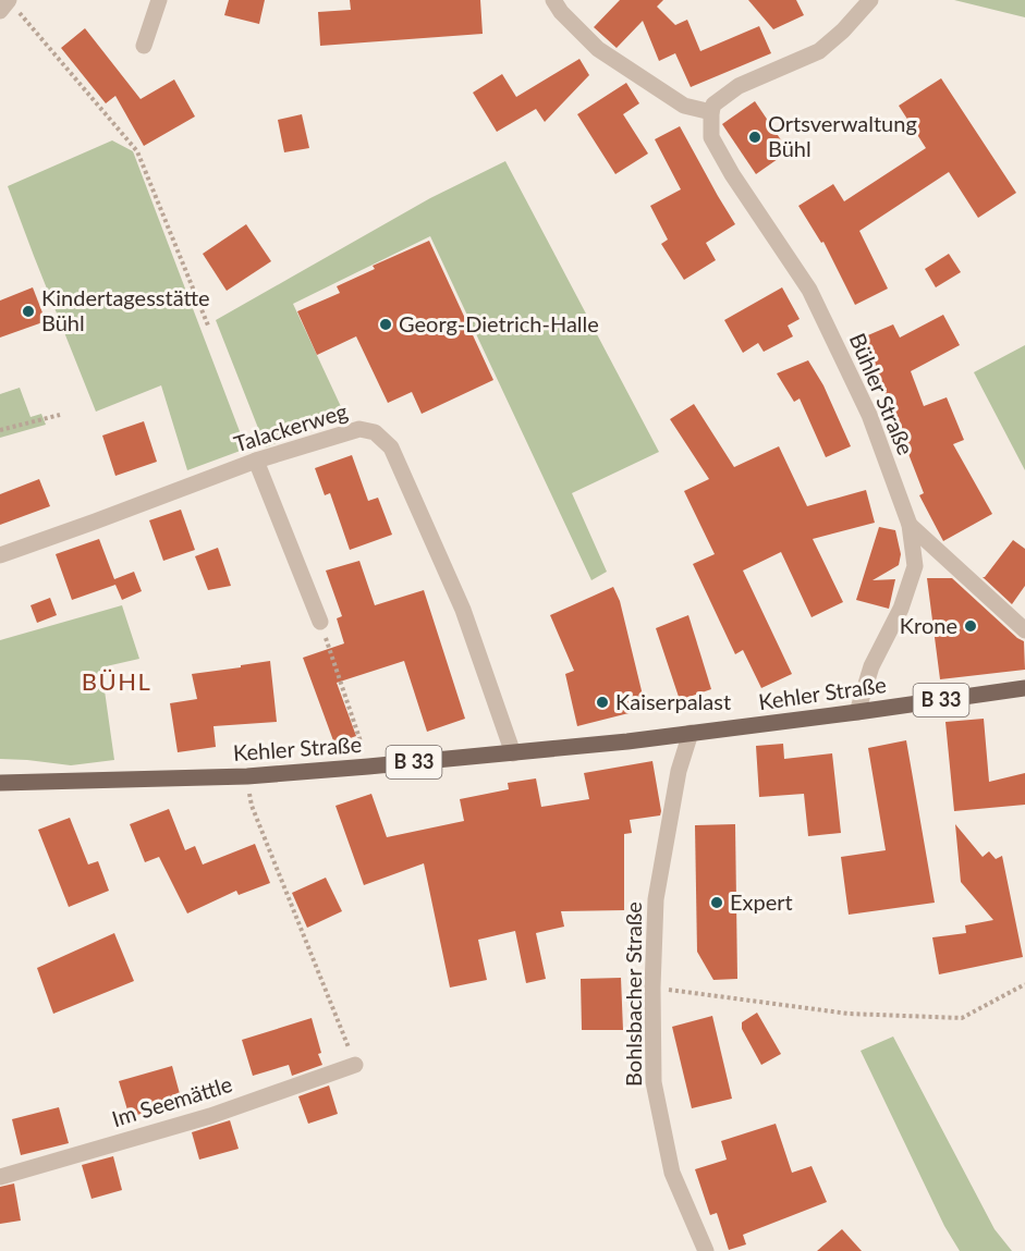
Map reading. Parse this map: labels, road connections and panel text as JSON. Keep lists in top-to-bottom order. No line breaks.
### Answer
{"streets":{"main road":["Kehler Straße","B 33"],"street":["Bühler Straße","Talackerweg","Bohlsbacher Straße","Im Seemättle"]},"crossings":[["Bühler Straße","Kehler Straße"],["Talackerweg","Kehler Straße"],["Kehler Straße","Bohlsbacher Straße"]],"districts":["BÜHL"],"places":["Ortsverwaltung Bühl","Kindertagesstätte Bühl","Georg-Dietrich-Halle","Krone","Kaiserpalast","Expert"]}
